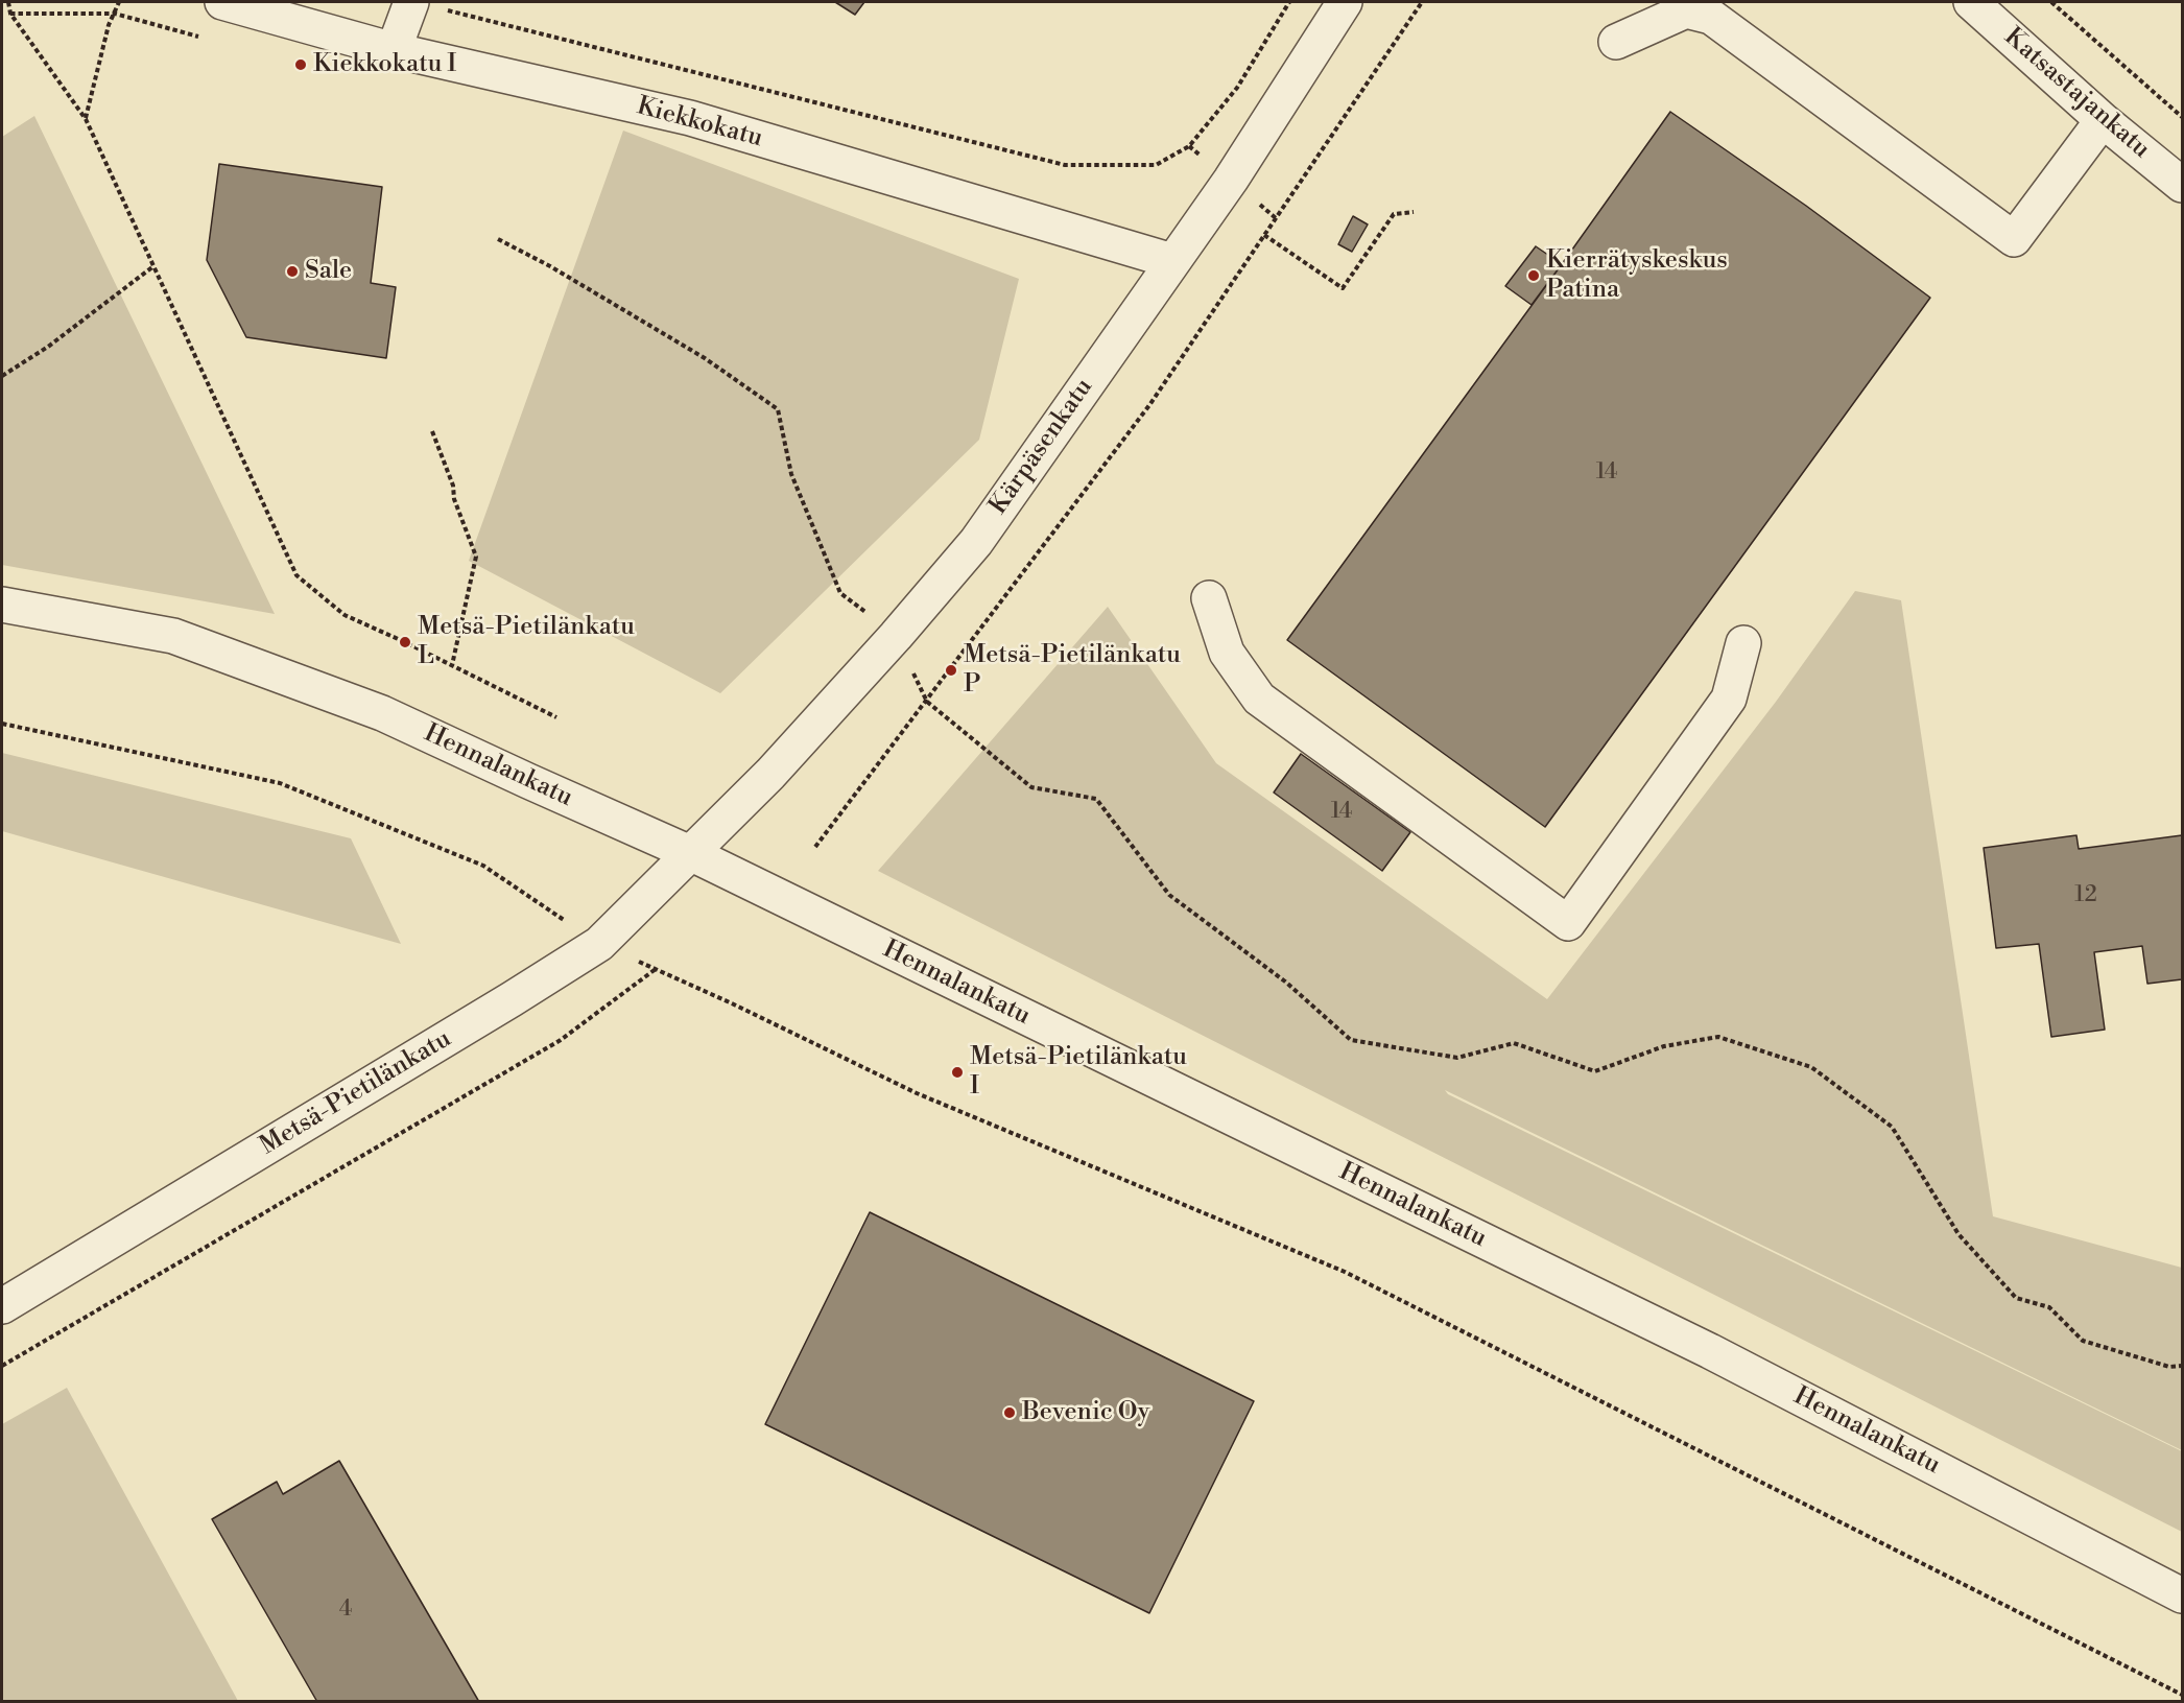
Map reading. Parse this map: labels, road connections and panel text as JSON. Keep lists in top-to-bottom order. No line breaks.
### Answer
{"streets":{"street":["Katsastajankatu","Kiekkokatu","Kärpäsenkatu","Hennalankatu","Metsä-Pietilänkatu"]},"crossings":[["Kiekkokatu","Kärpäsenkatu"],["Kärpäsenkatu","Hennalankatu"],["Kärpäsenkatu","Metsä-Pietilänkatu"],["Hennalankatu","Metsä-Pietilänkatu"]],"places":["Kiekkokatu I","Sale","Kierrätyskeskus Patina","Metsä-Pietilänkatu L","Metsä-Pietilänkatu P","Metsä-Pietilänkatu I","Bevenic Oy"],"house_numbers":["14","14","12","4"]}
